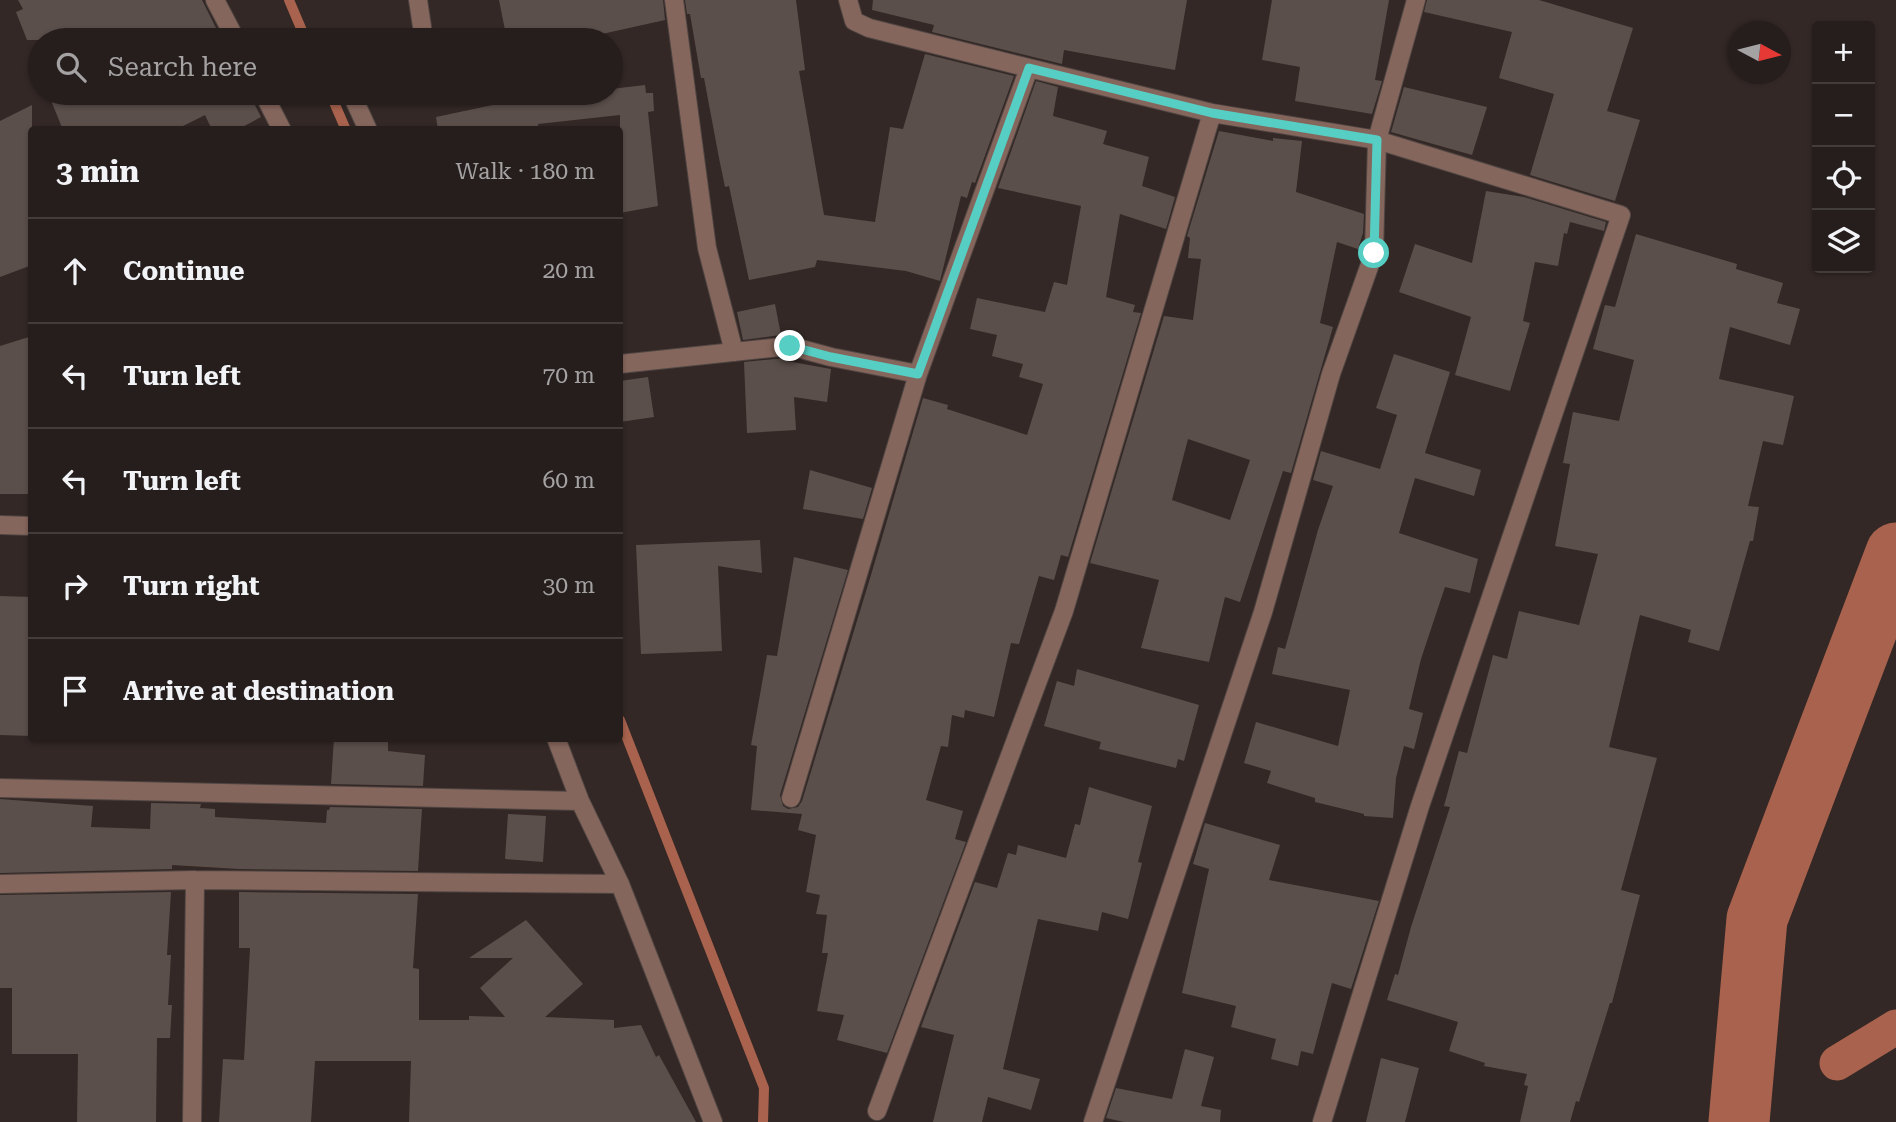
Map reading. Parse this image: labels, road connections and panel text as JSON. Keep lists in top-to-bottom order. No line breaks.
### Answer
{"north":"right","page":{"map_buttons":["+","−"],"search":"Search here","heading":["3 min","Walk · 180 m"],"list":[["Continue","20 m"],["Turn left","70 m"],["Turn left","60 m"],["Turn right","30 m"],"Arrive at destination"]}}
